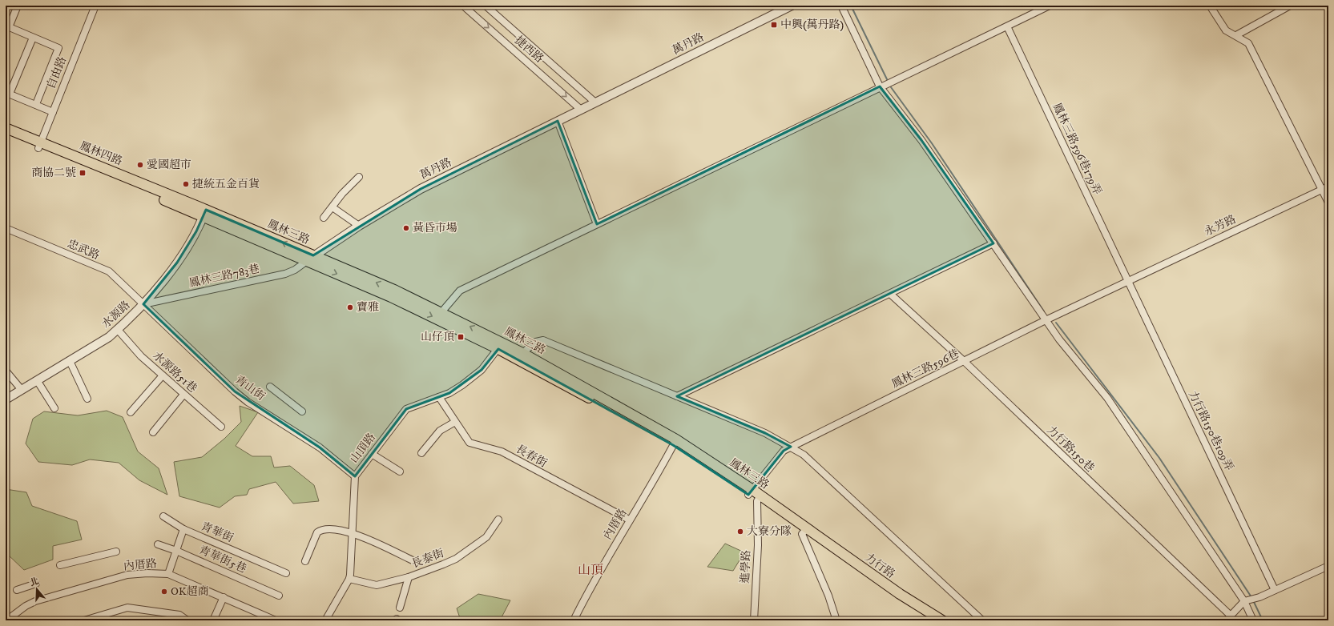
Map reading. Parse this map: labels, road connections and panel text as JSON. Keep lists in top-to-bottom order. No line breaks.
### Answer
{"streets":{"main road":["鳳林四路","鳳林三路","力行路"],"street":["萬丹路","捷西路","自由路","鳳林三路596巷179弄","永芳路","忠武路","鳳林三路783巷","水源路","鳳林三路596巷","水源路51巷","青山街","力行路150巷109弄","山頂路","力行路150巷","長春街","內厝路","青華街","長泰街","青華街5巷","進學路"]},"crossings":[["萬丹路","捷西路"],["萬丹路","鳳林三路"],["萬丹路","鳳林三路783巷"],["自由路","鳳林四路"],["鳳林三路596巷179弄","永芳路"],["鳳林三路596巷179弄","鳳林三路596巷"],["鳳林三路596巷179弄","力行路150巷109弄"],["鳳林四路","鳳林三路"],["鳳林四路","水源路"],["永芳路","鳳林三路596巷"],["永芳路","力行路150巷109弄"],["鳳林三路","鳳林三路783巷"],["鳳林三路","水源路"],["鳳林三路","鳳林三路596巷"],["鳳林三路","山頂路"],["鳳林三路","內厝路"],["鳳林三路","力行路"],["鳳林三路","進學路"],["忠武路","鳳林三路783巷"],["忠武路","水源路"],["忠武路","青山街"],["鳳林三路783巷","水源路"],["鳳林三路783巷","青山街"],["水源路","水源路51巷"],["水源路","青山街"],["鳳林三路596巷","力行路150巷109弄"],["鳳林三路596巷","力行路150巷"],["青山街","山頂路"],["山頂路","長春街"],["山頂路","長泰街"],["長春街","內厝路"],["內厝路","青華街"],["青華街","青華街5巷"]],"districts":["山頂"],"places":{"transit":["中興(萬丹路)","商協二號","山仔頂"],"other":["愛國超市","捷統五金百貨","黃昏市場","寶雅","大寮分隊","OK超商"]},"north":"top"}
